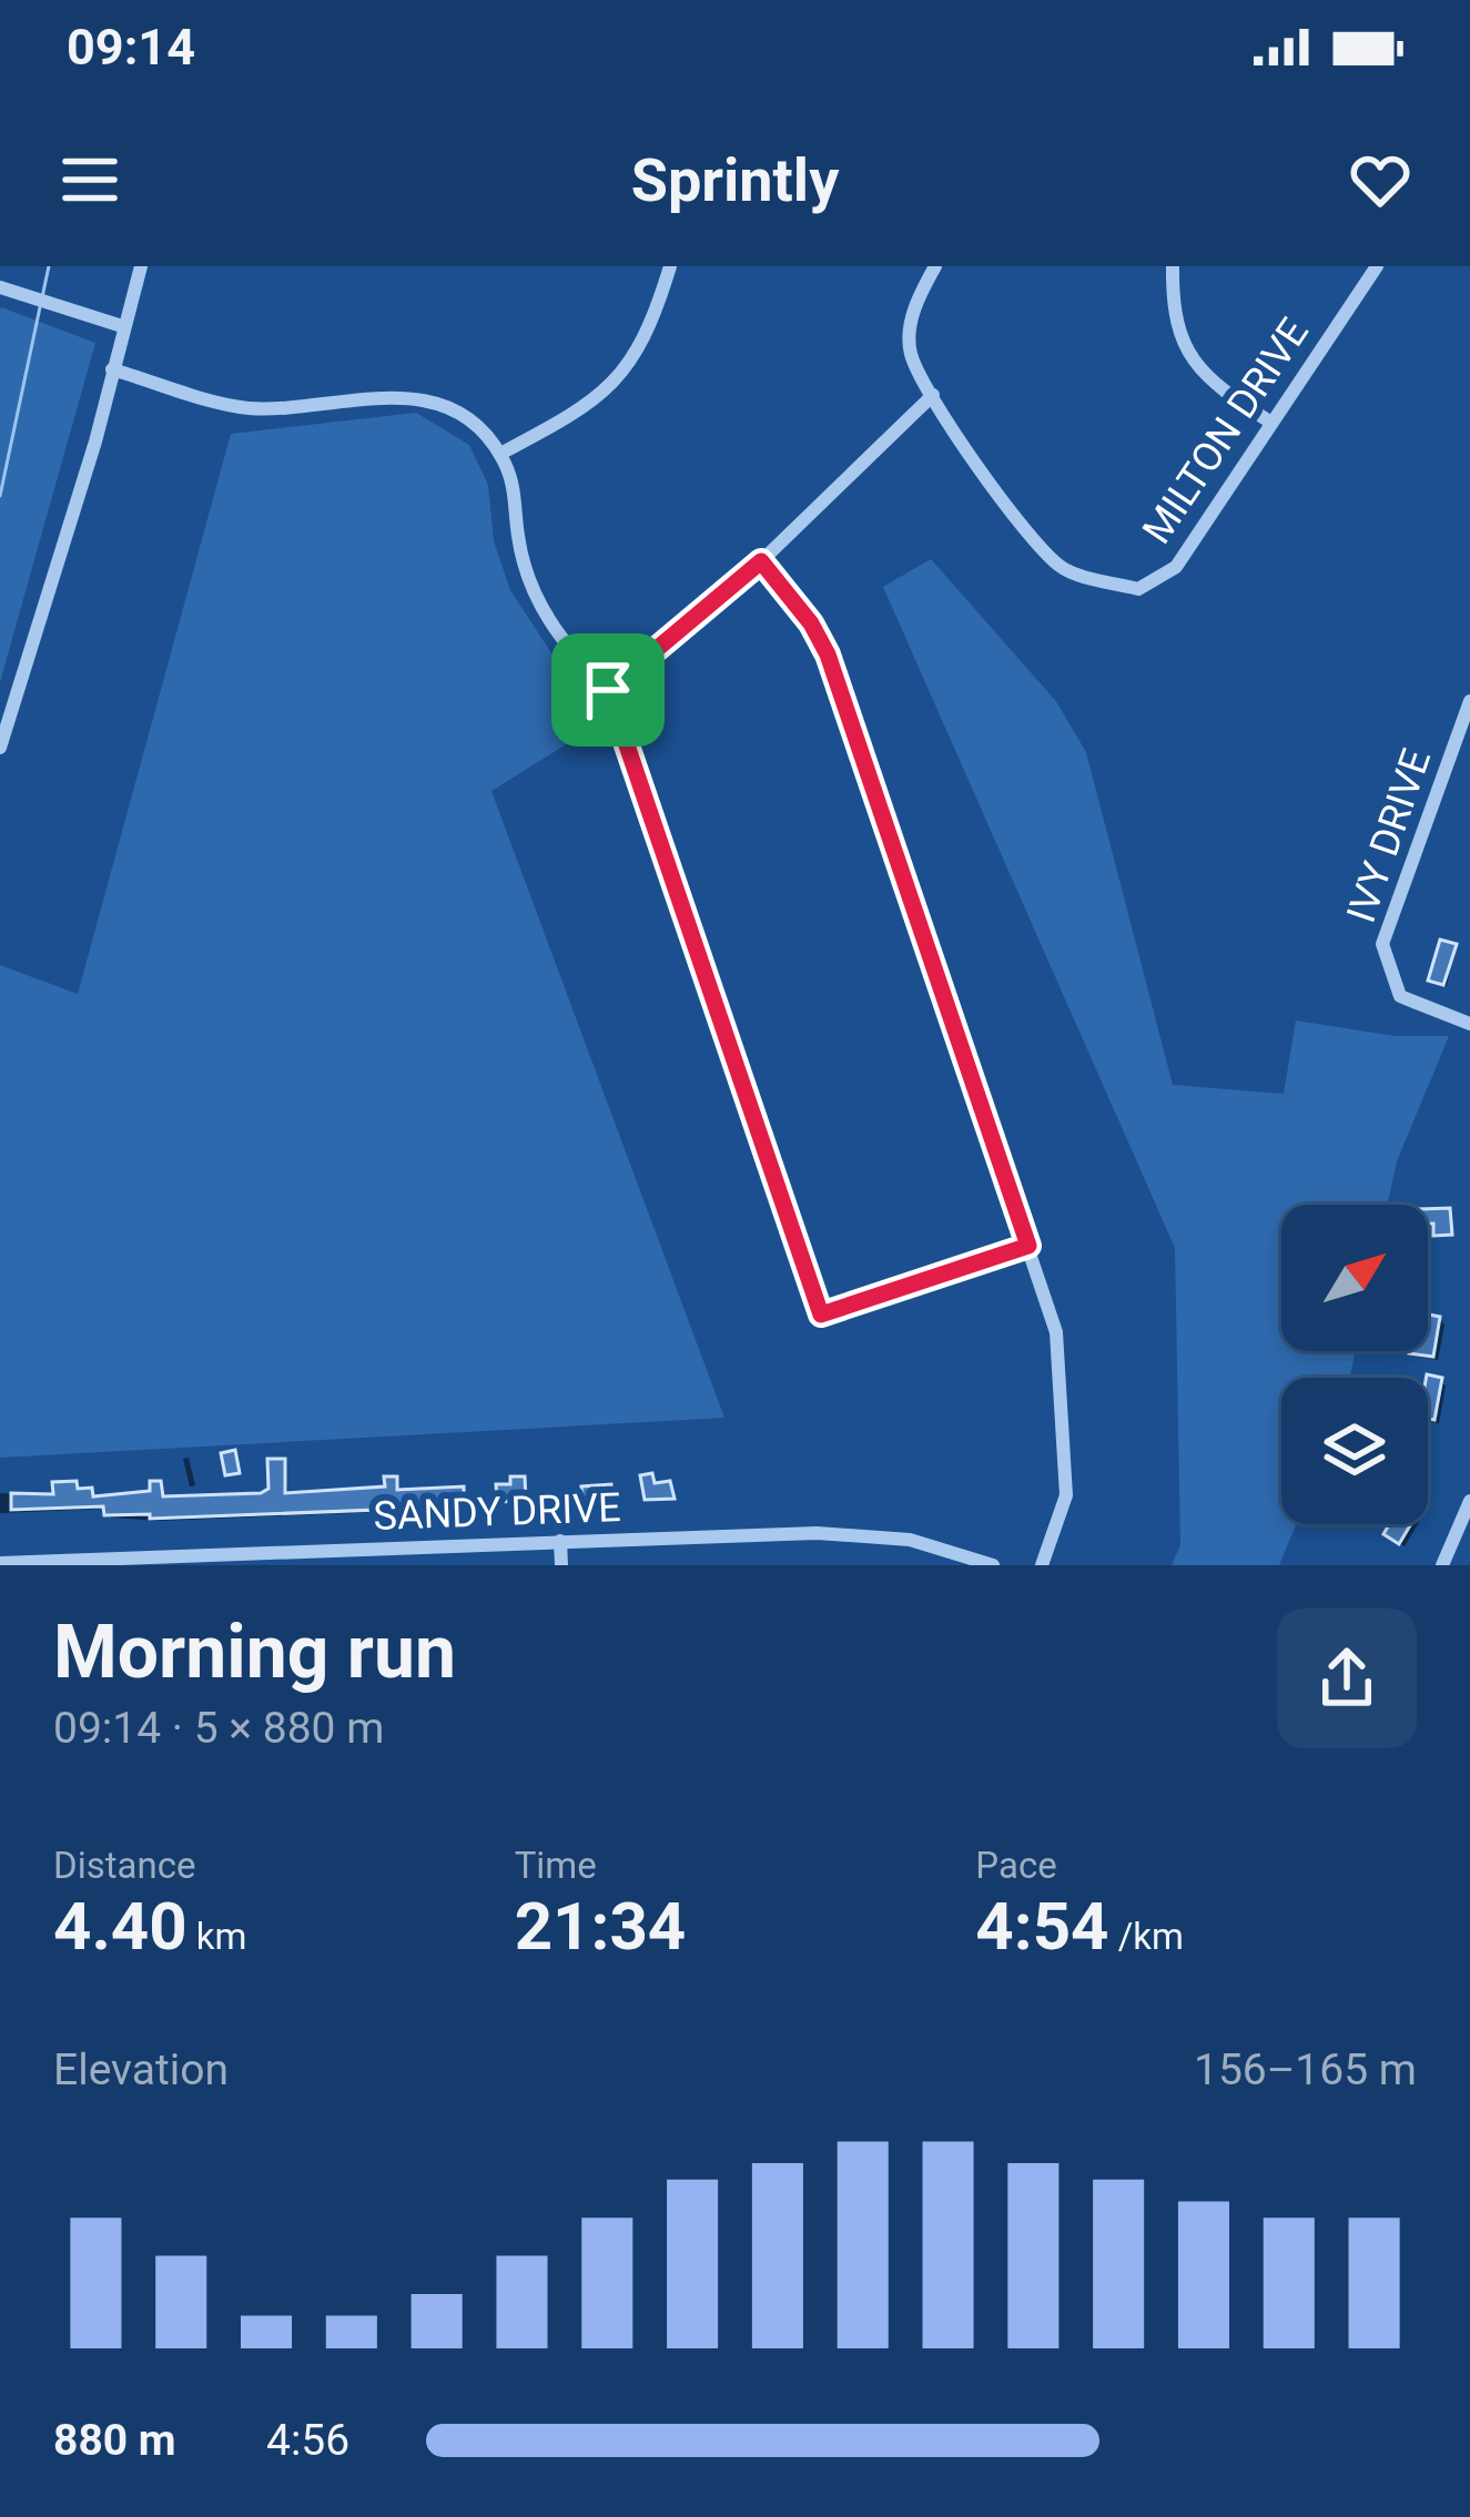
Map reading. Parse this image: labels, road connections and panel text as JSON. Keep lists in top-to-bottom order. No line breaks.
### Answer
{"streets":{"street":["MILTON DRIVE","IVY DRIVE","SANDY DRIVE"]},"north":"top right","page":{"status":"09:14","header":"Sprintly","heading":["Morning run","09:14 · 5 × 880 m"],"stats":[["Distance","4.40 km"],["Time","21:34"],["Pace","4:54 /km"]],"chart":["Elevation","156–165 m"],"list":[{"name":"880 m","note":"4:56"}]}}
